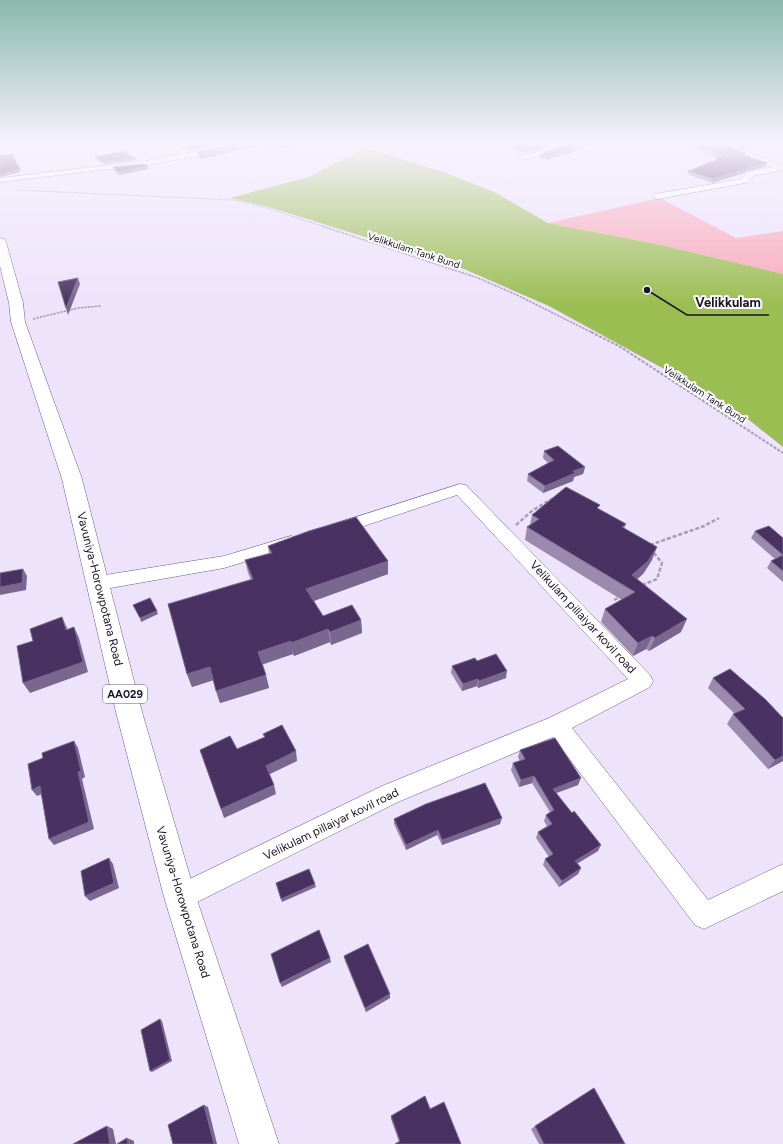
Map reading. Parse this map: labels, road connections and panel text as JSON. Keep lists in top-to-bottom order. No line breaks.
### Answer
{"streets":{"highway":["Vavuniya-Horowpotana Road","AA029"],"street":["Velikulam pillaiyar kovil road"],"path":["Velikkulam Tank Bund"]},"crossings":[["Vavuniya-Horowpotana Road","Velikulam pillaiyar kovil road"]],"places":["Velikkulam"]}
